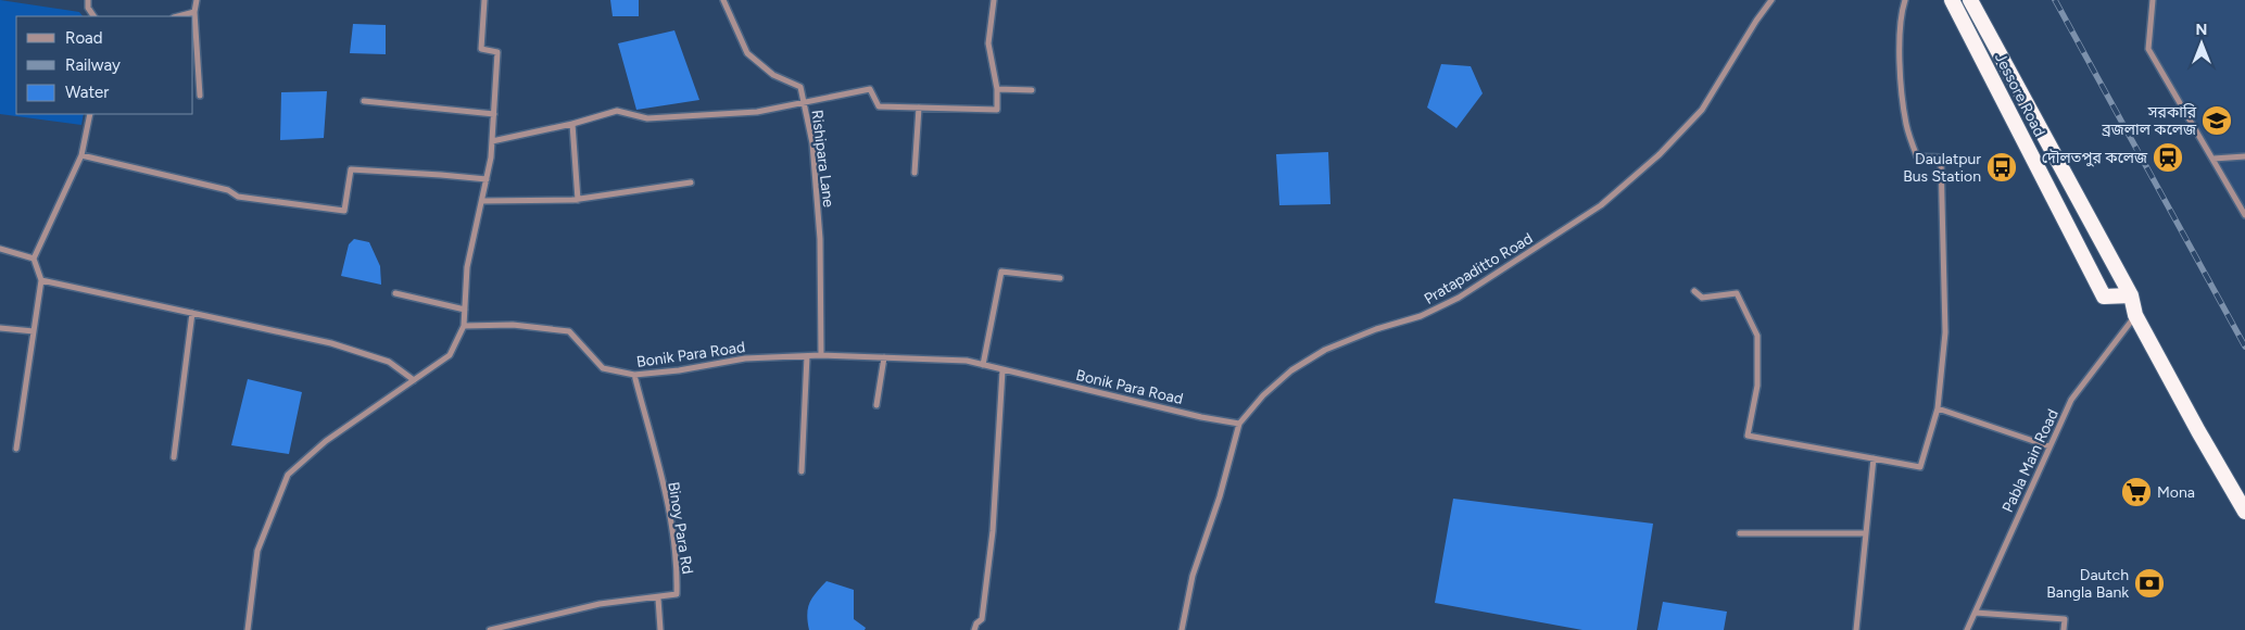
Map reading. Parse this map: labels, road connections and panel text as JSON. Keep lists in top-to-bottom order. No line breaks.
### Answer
{"streets":{"highway":["Jessore Road"],"street":["Rishipara Lane","Pratapaditto Road","Bonik Para Road","Pabla Main Road","Binoy Para Rd"]},"crossings":[["Jessore Road","Pabla Main Road"],["Rishipara Lane","Bonik Para Road"],["Pratapaditto Road","Bonik Para Road"],["Bonik Para Road","Binoy Para Rd"]],"places":{"school or university":["সরকারি ব্রজলাল কলেজ"],"station":["দৌলতপুর কলেজ"],"bus stop":["Daulatpur Bus Station"],"supermarket":["Mona"],"bank":["Dautch Bangla Bank"]},"legend":["Road","Railway","Water"],"north":"top"}
